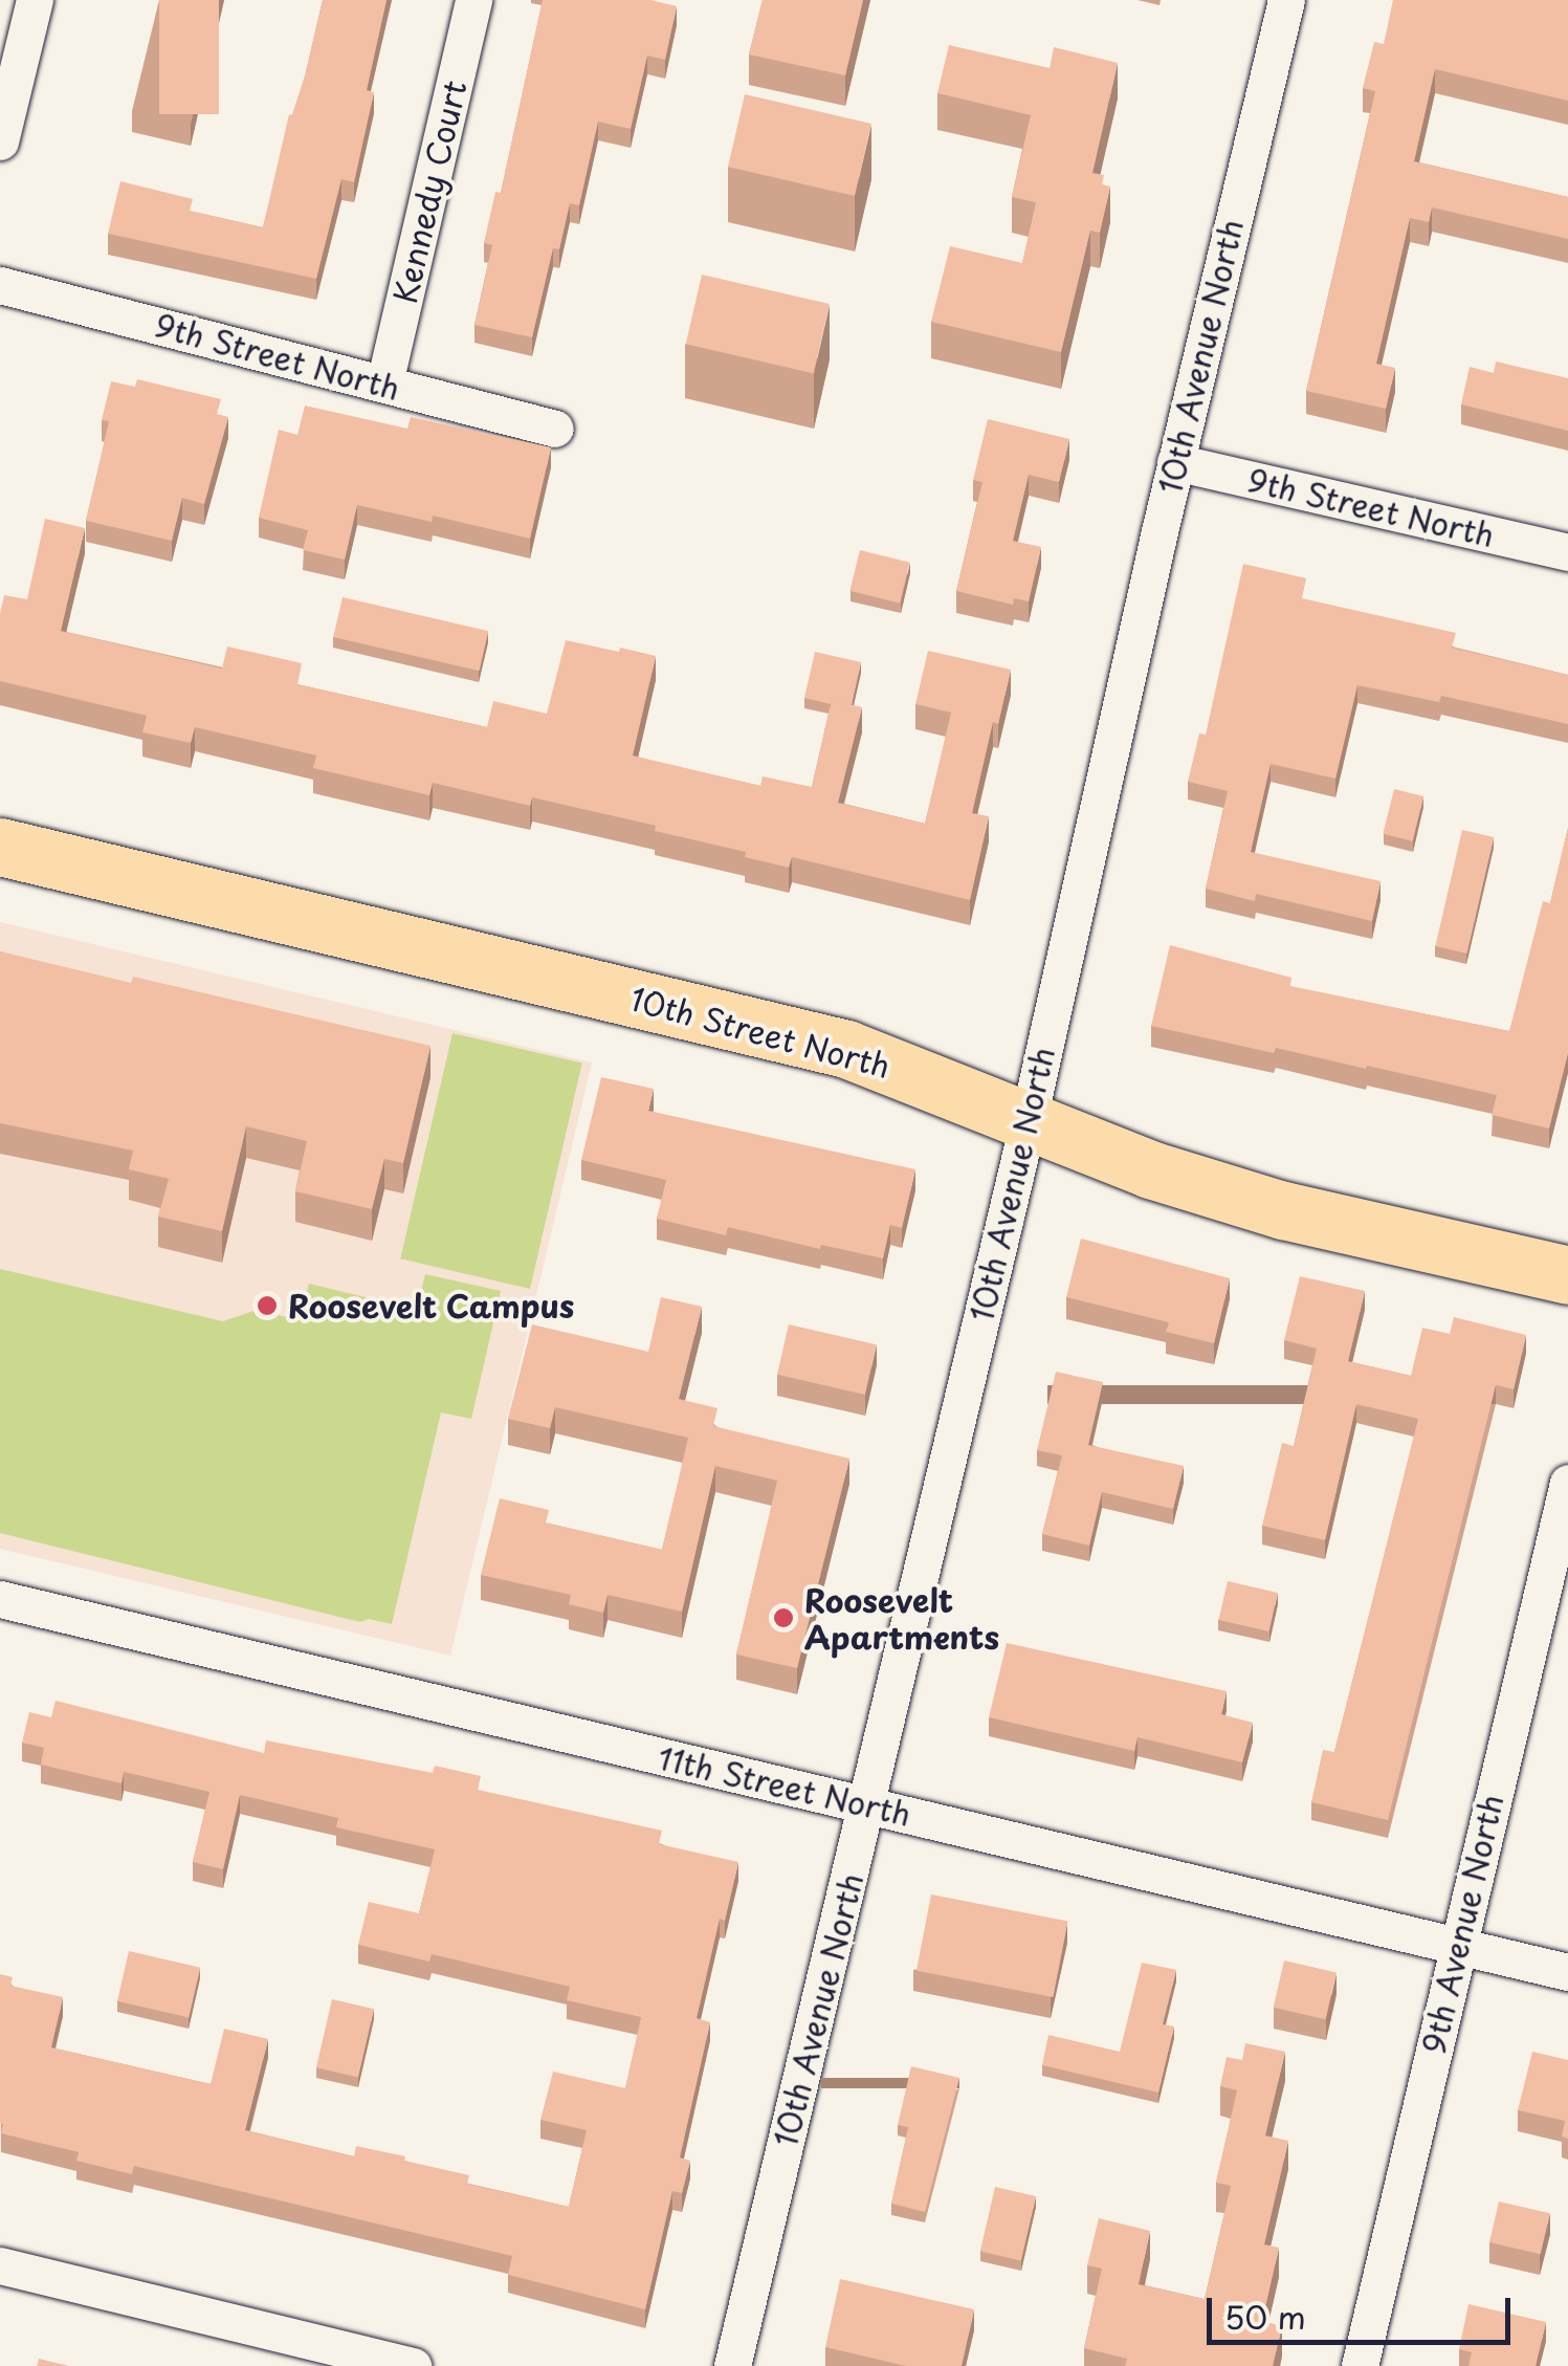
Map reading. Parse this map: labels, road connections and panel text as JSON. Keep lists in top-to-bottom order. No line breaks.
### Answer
{"streets":{"main road":["10th Street North"],"street":["Kennedy Court","9th Street North","10th Avenue North","11th Street North","9th Avenue North"]},"crossings":[["Kennedy Court","9th Street North"],["9th Street North","10th Avenue North"],["10th Avenue North","10th Street North"],["10th Avenue North","11th Street North"],["11th Street North","9th Avenue North"]],"places":["Roosevelt Campus","Roosevelt Apartments"],"scale_bar":"50 m"}
